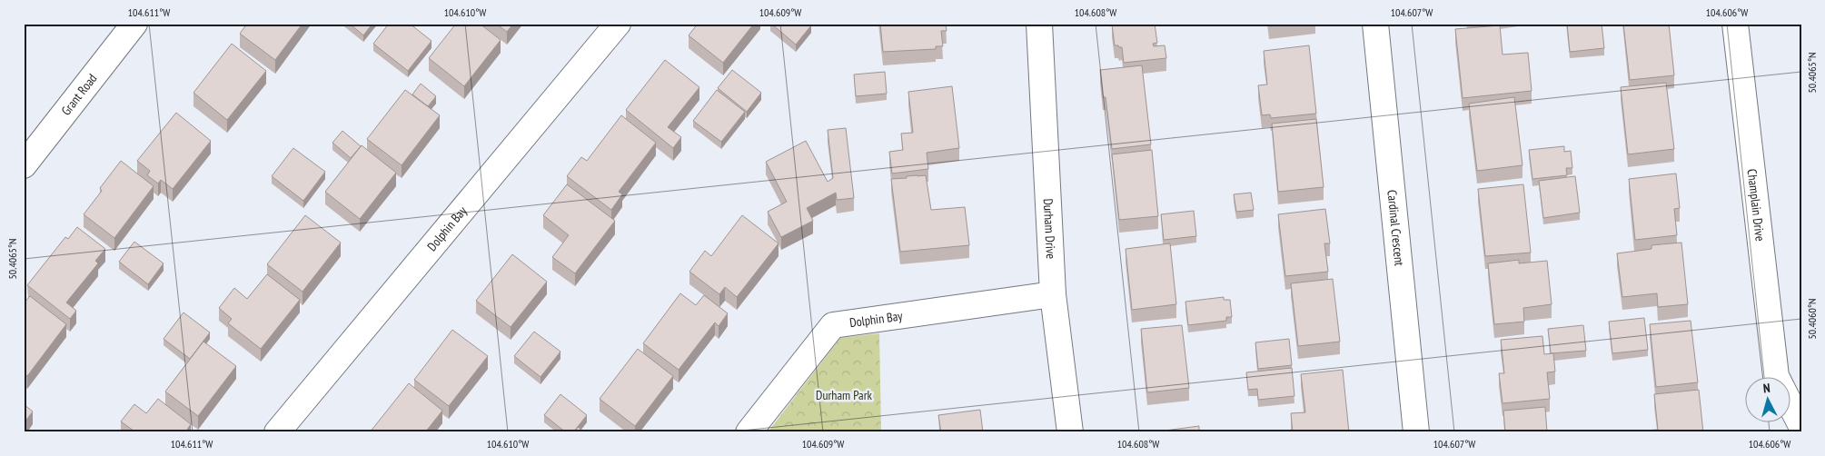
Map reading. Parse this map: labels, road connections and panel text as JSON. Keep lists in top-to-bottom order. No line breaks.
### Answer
{"streets":{"street":["Grant Road","Champlain Drive","Dolphin Bay","Durham Drive","Cardinal Crescent"]},"crossings":[["Dolphin Bay","Durham Drive"]],"parks":["Durham Park"],"north":"top","coordinates":["104.611°W","104.610°W","104.609°W","104.608°W","104.607°W","104.606°W","50.4065°N","50.4060°N"]}
